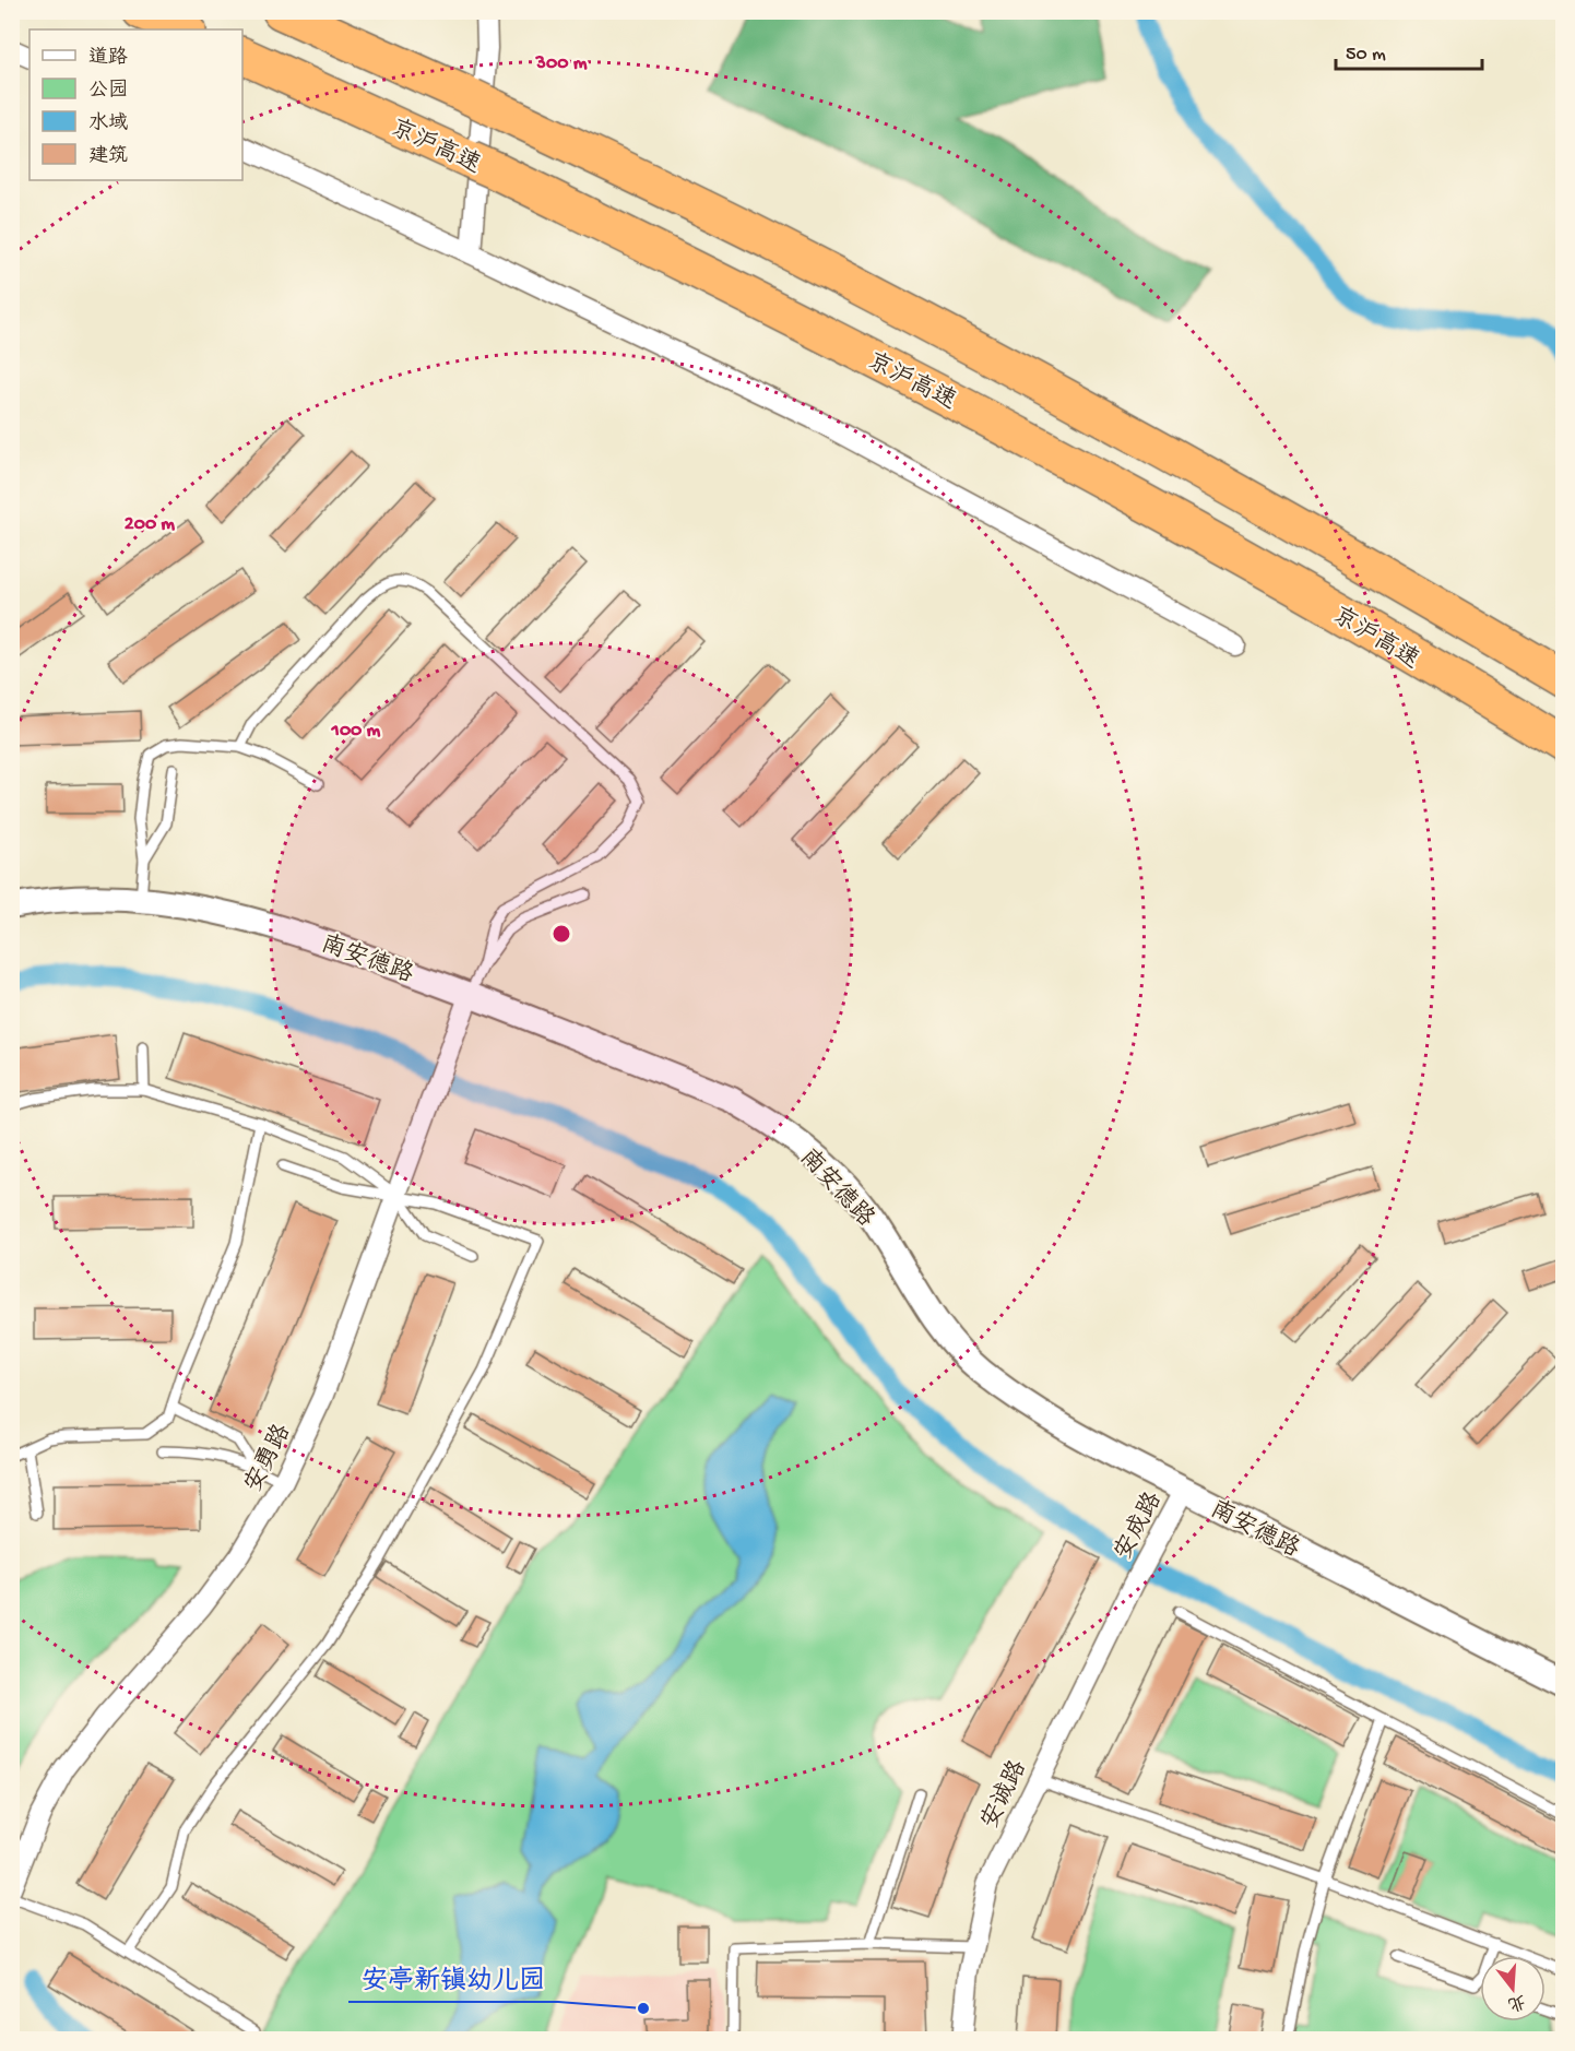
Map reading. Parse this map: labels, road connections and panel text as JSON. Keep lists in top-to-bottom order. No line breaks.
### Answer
{"streets":{"highway":["京沪高速"],"street":["南安德路","安勇路","安成路","安诚路"]},"crossings":[["南安德路","安勇路"],["南安德路","安成路"],["安成路","安诚路"]],"places":["安亭新镇幼儿园"],"legend":["道路","公园","水域","建筑"],"scale_bar":"50 m","north":"bottom","rings":["300 m","200 m","100 m"]}
